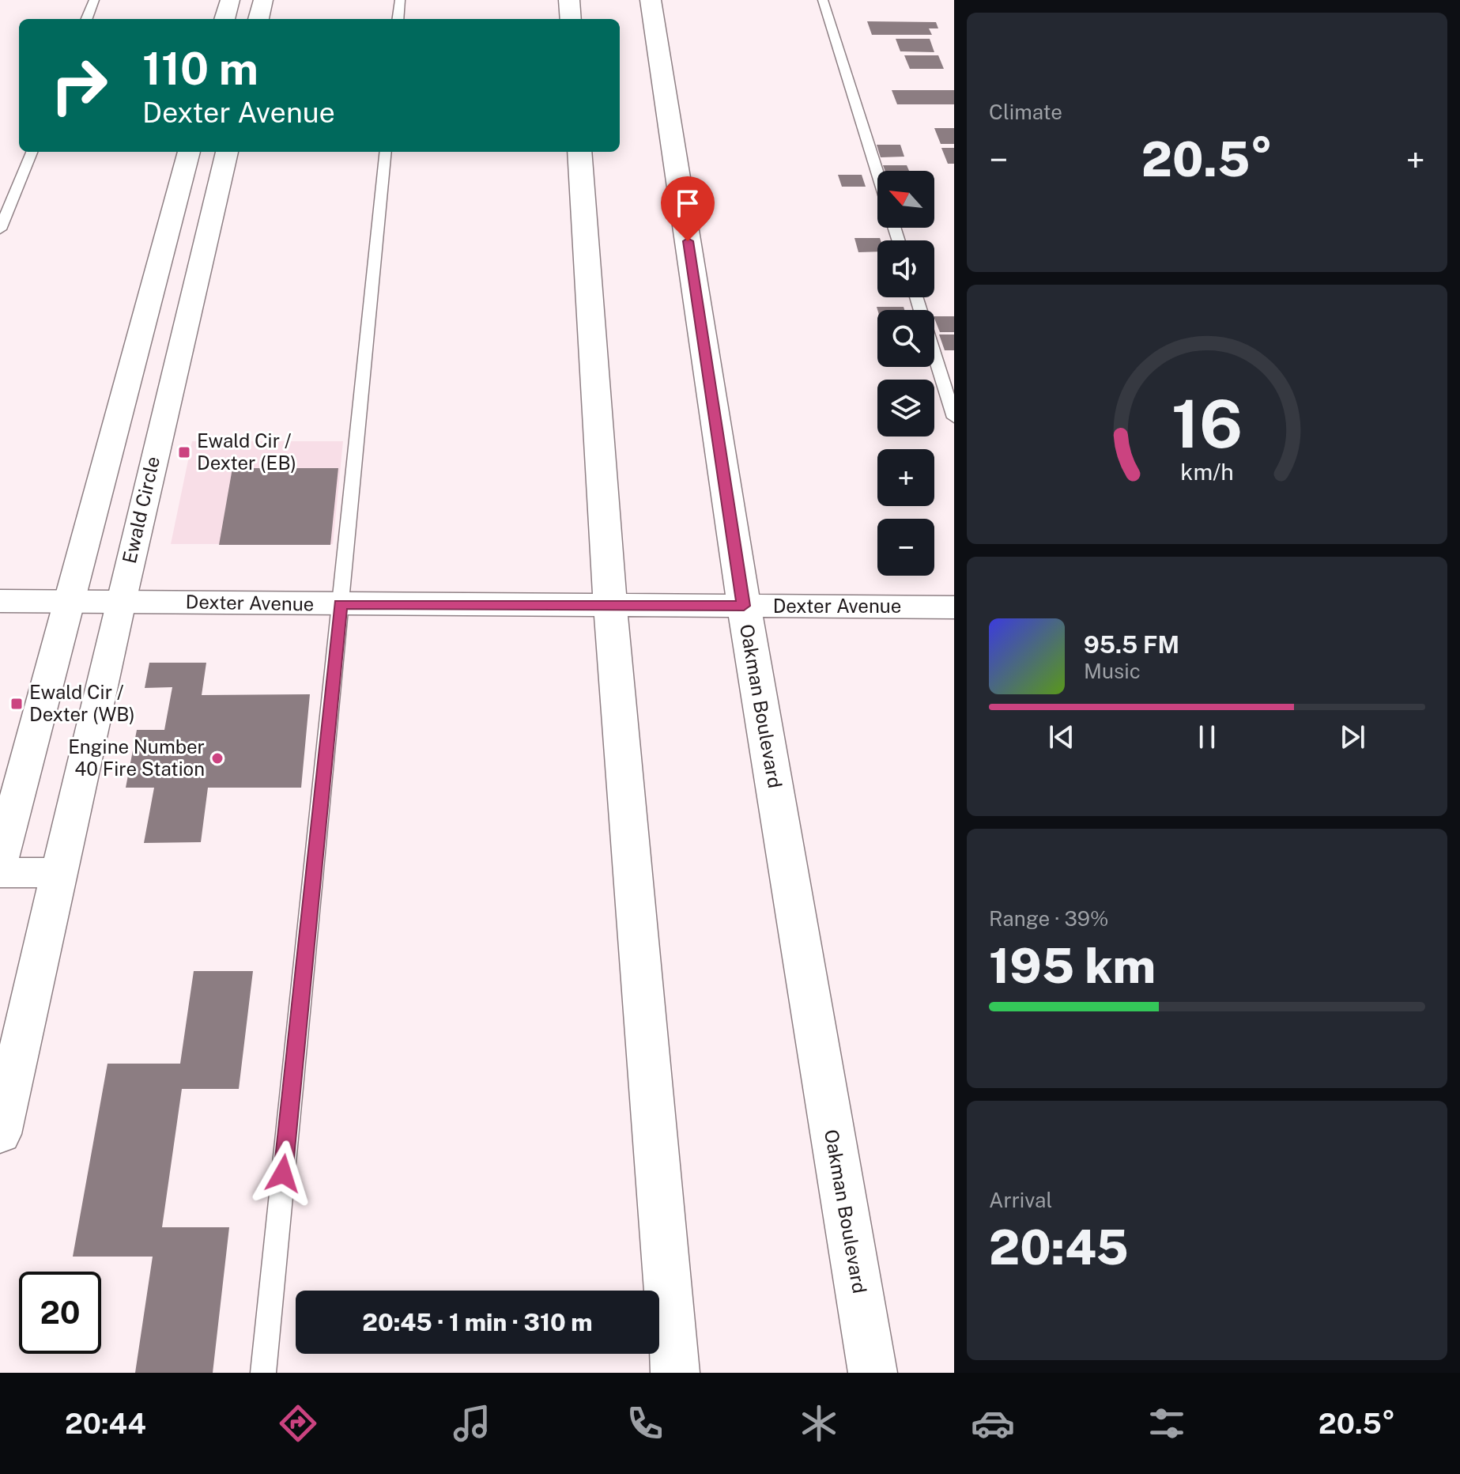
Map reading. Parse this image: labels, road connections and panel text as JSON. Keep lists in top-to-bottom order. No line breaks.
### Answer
{"streets":{"street":["Ewald Circle","Dexter Avenue","Oakman Boulevard"]},"crossings":[["Ewald Circle","Dexter Avenue"],["Dexter Avenue","Oakman Boulevard"]],"places":{"transit":["Ewald Cir / Dexter (EB)","Ewald Cir / Dexter (WB)"],"other":["Engine Number 40 Fire Station"]},"north":"top left","page":{"tile":["Climate",["Range · 39%","195 km"],["Arrival","20:45"]],"turn":["110 m","Dexter Avenue"],"heat":["−","20.5°","+"],"map_buttons":["+","−"],"song":["95.5 FM","Music"],"limit":"20","trip":"20:45 · 1 min · 310 m","tabs":["20:44","20.5°"],"gauge":["16","km/h"]}}
